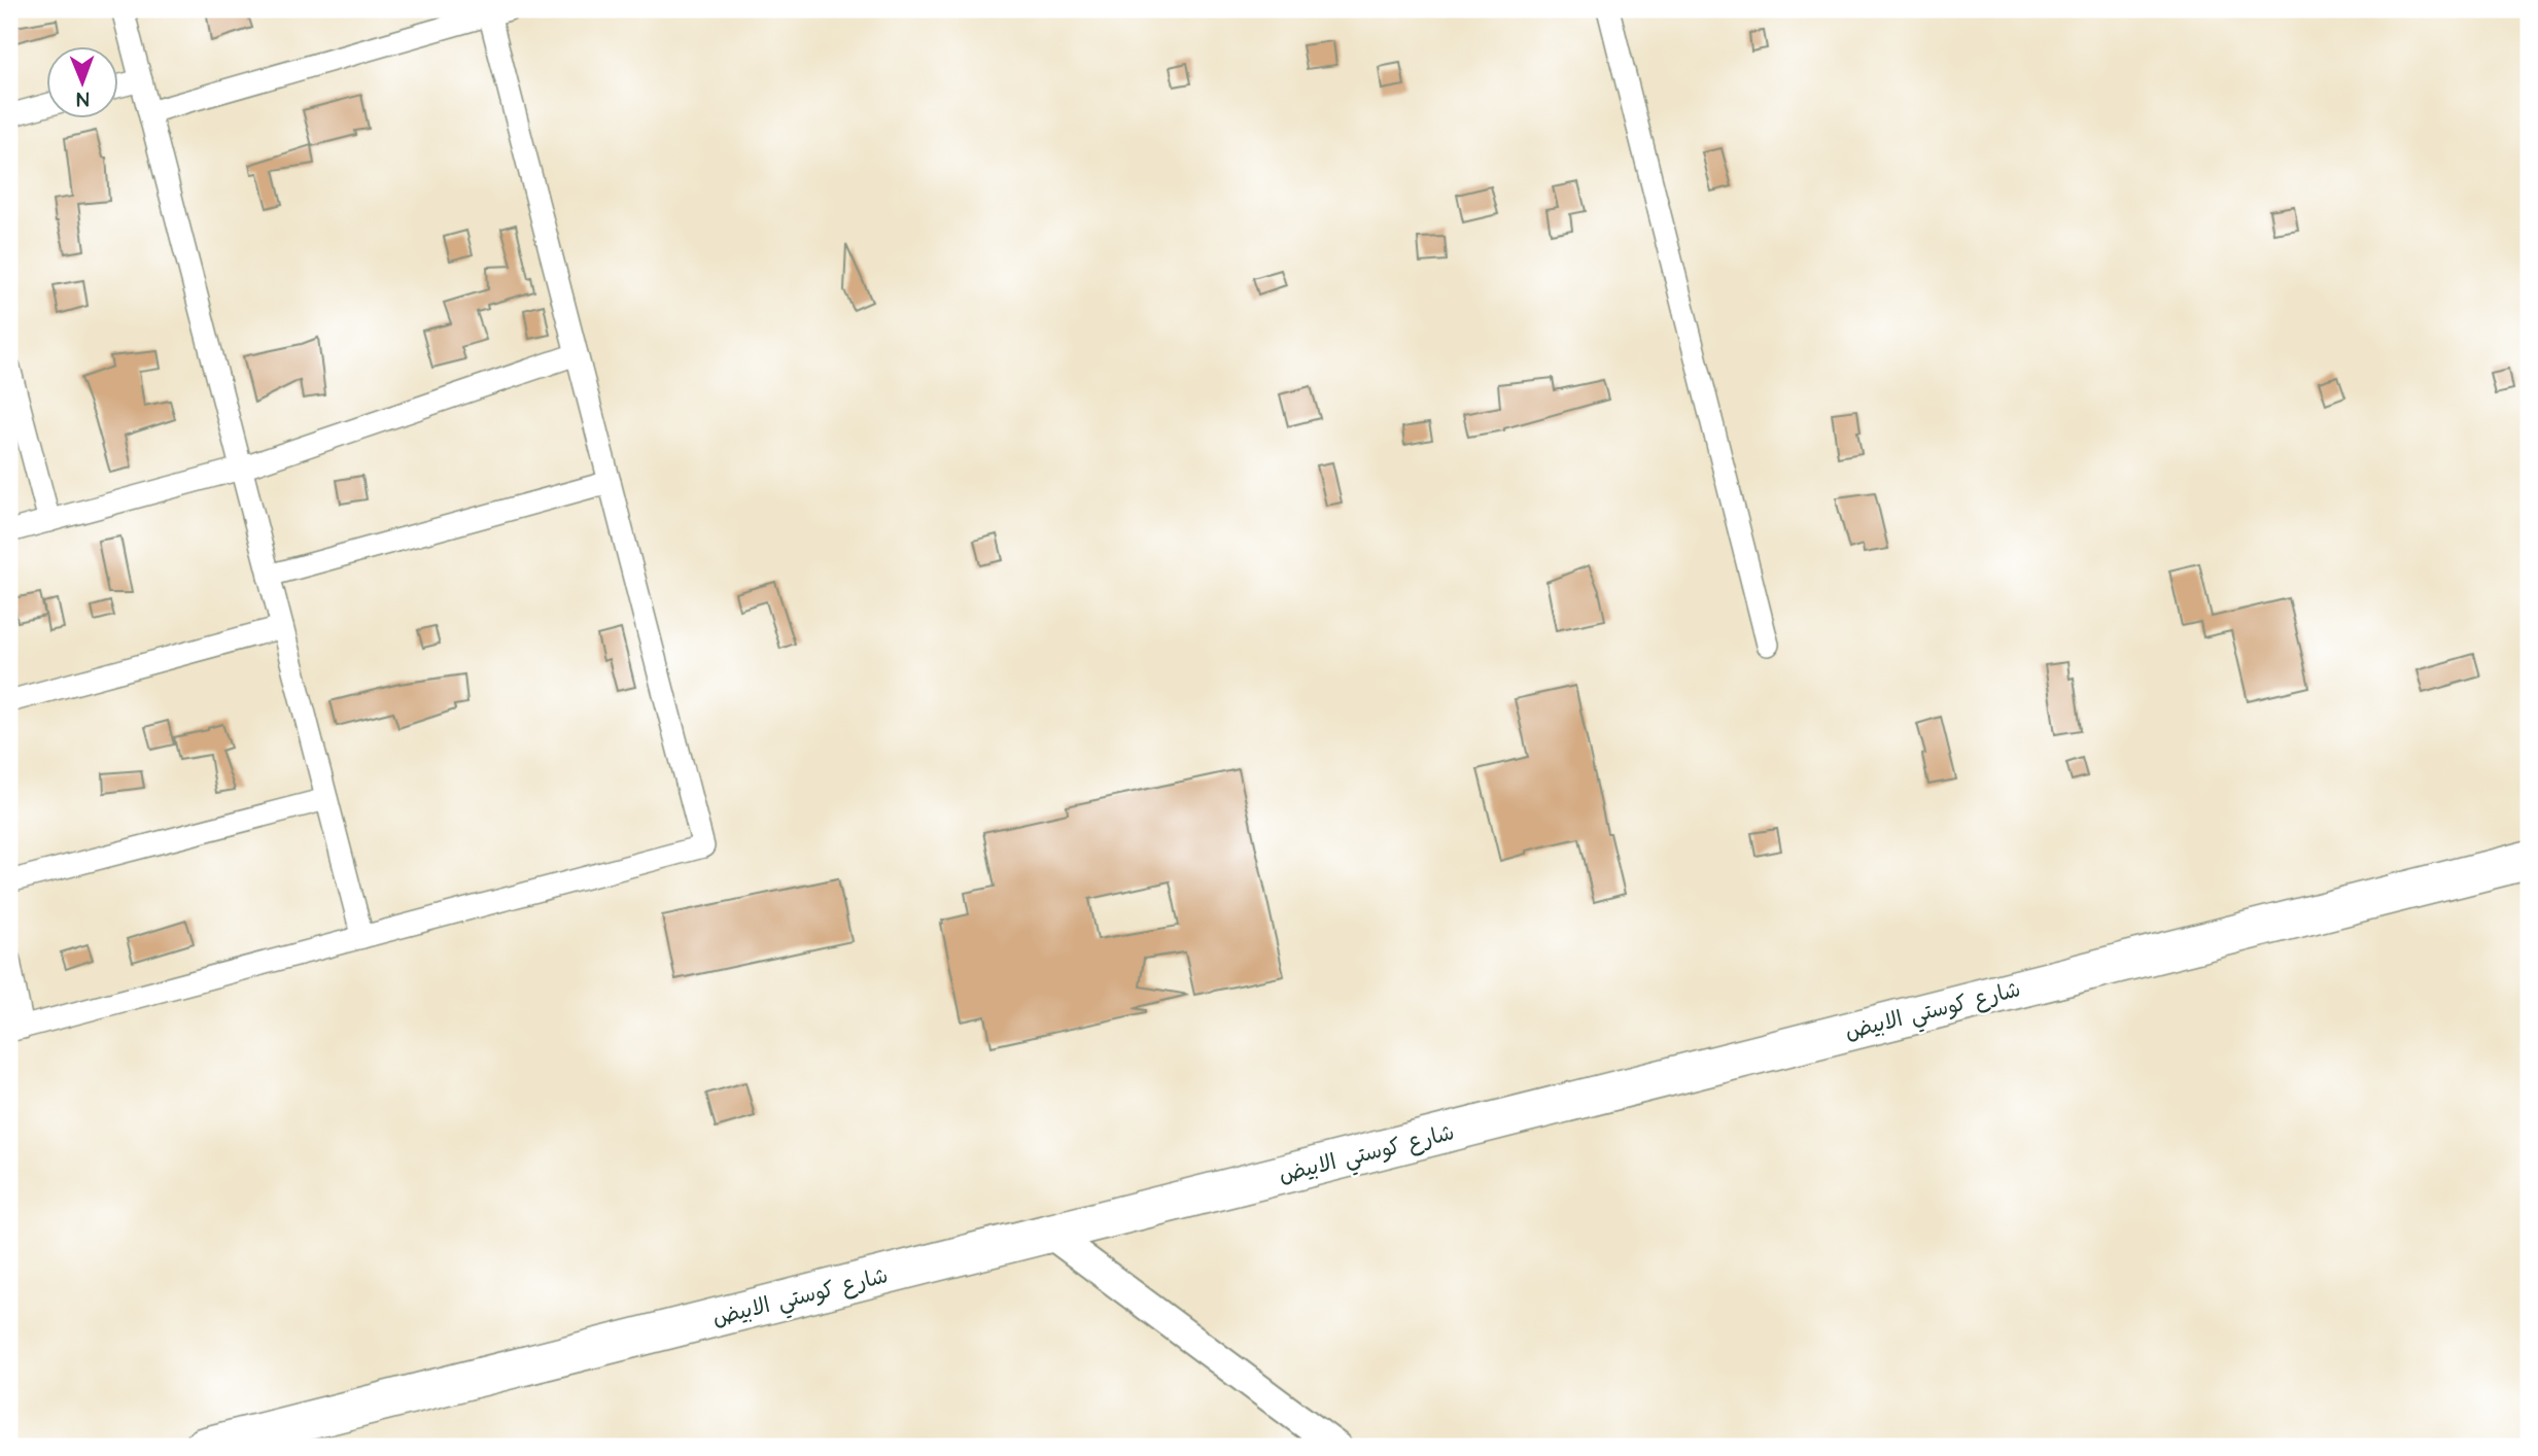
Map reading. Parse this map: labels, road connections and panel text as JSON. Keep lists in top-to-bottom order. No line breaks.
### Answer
{"streets":{"highway":["شارع كوستي الابيض"]},"north":"bottom"}
